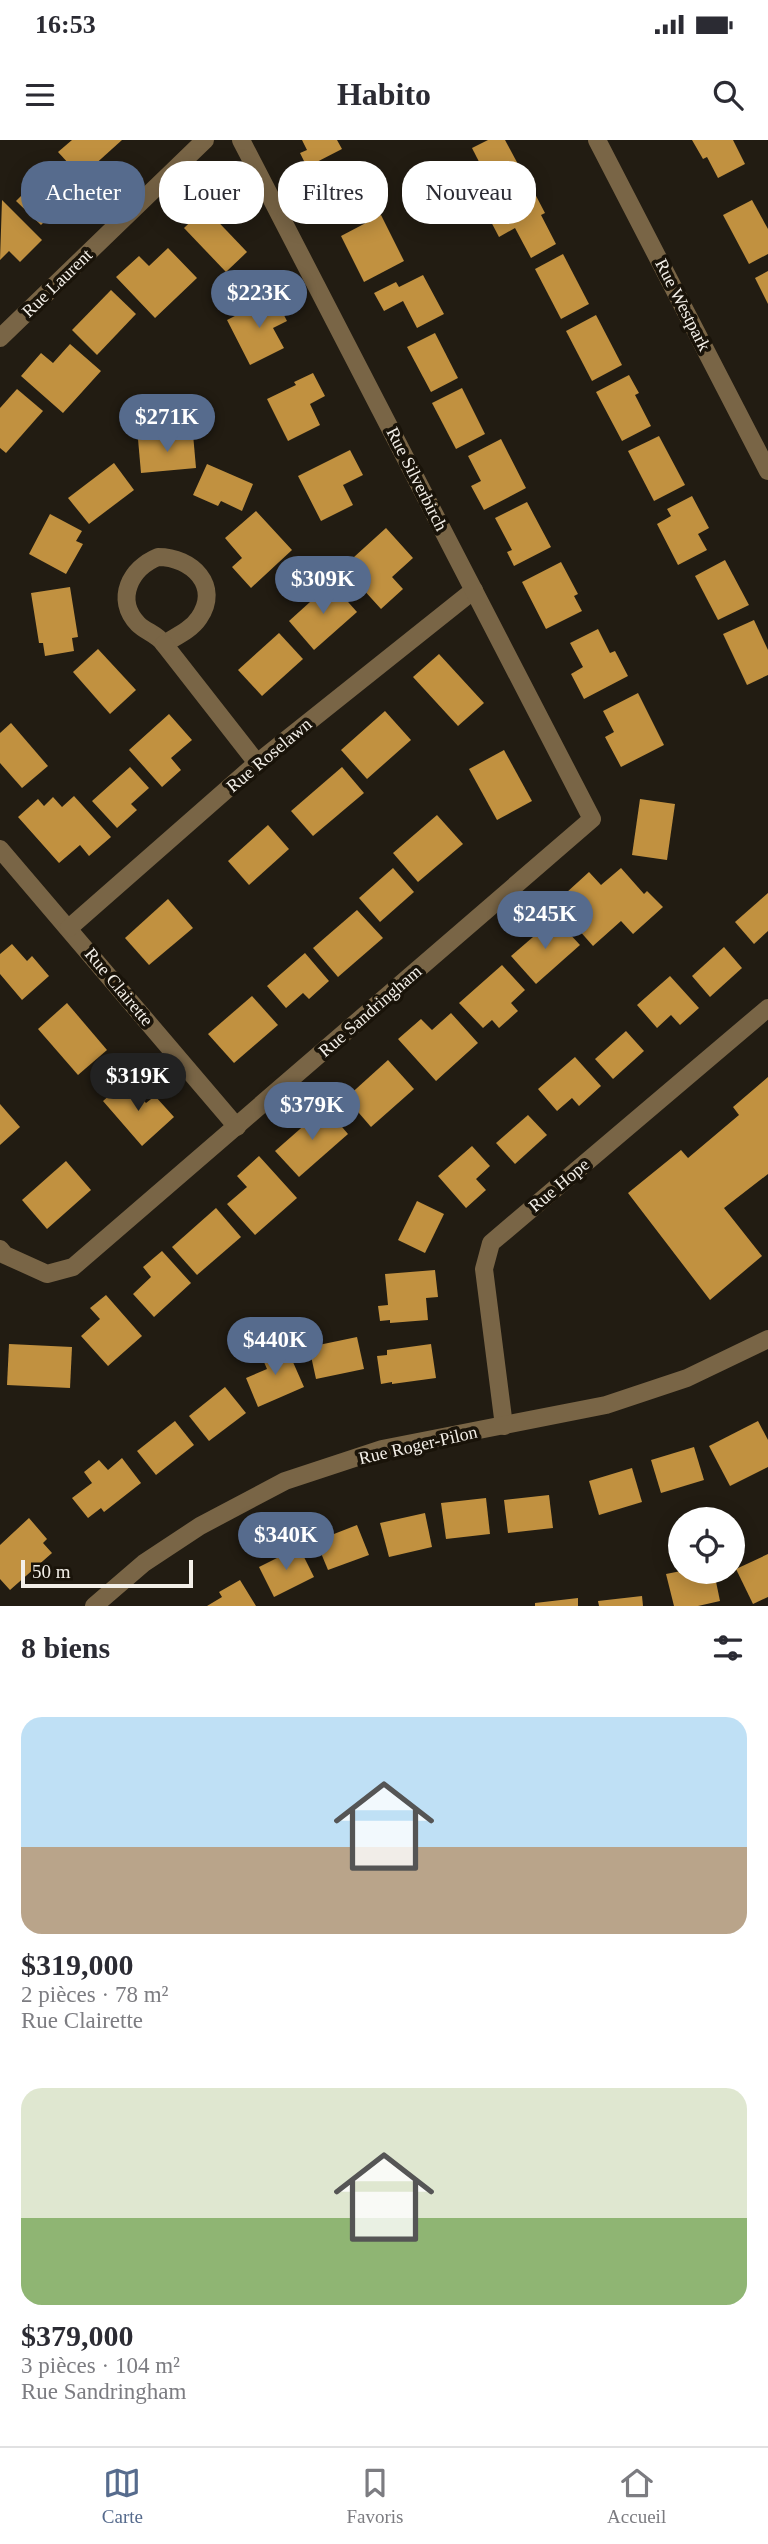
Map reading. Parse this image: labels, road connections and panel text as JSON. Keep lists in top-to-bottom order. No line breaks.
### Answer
{"streets":{"street":["Rue Laurent","Rue Westpark","Rue Silverbirch","Rue Roselawn","Rue Clairette","Rue Sandringham","Rue Hope","Rue Roger-Pilon"]},"crossings":[["Rue Silverbirch","Rue Roselawn"],["Rue Silverbirch","Rue Sandringham"],["Rue Roselawn","Rue Clairette"],["Rue Clairette","Rue Sandringham"],["Rue Hope","Rue Roger-Pilon"]],"scale_bar":"50 m","page":{"status":"16:53","header":"Habito","chip":["Acheter","Louer","Filtres","Nouveau"],"price":["$223K","$271K","$309K","$245K","$319K","$379K","$440K","$340K"],"scale":"50 m","heading":"8 biens","list":[{"name":"$319,000","note":"2 pièces · 78 m² · Rue Clairette"},{"name":"$379,000","note":"3 pièces · 104 m² · Rue Sandringham"}],"tabs":["Carte","Favoris","Accueil"]}}
